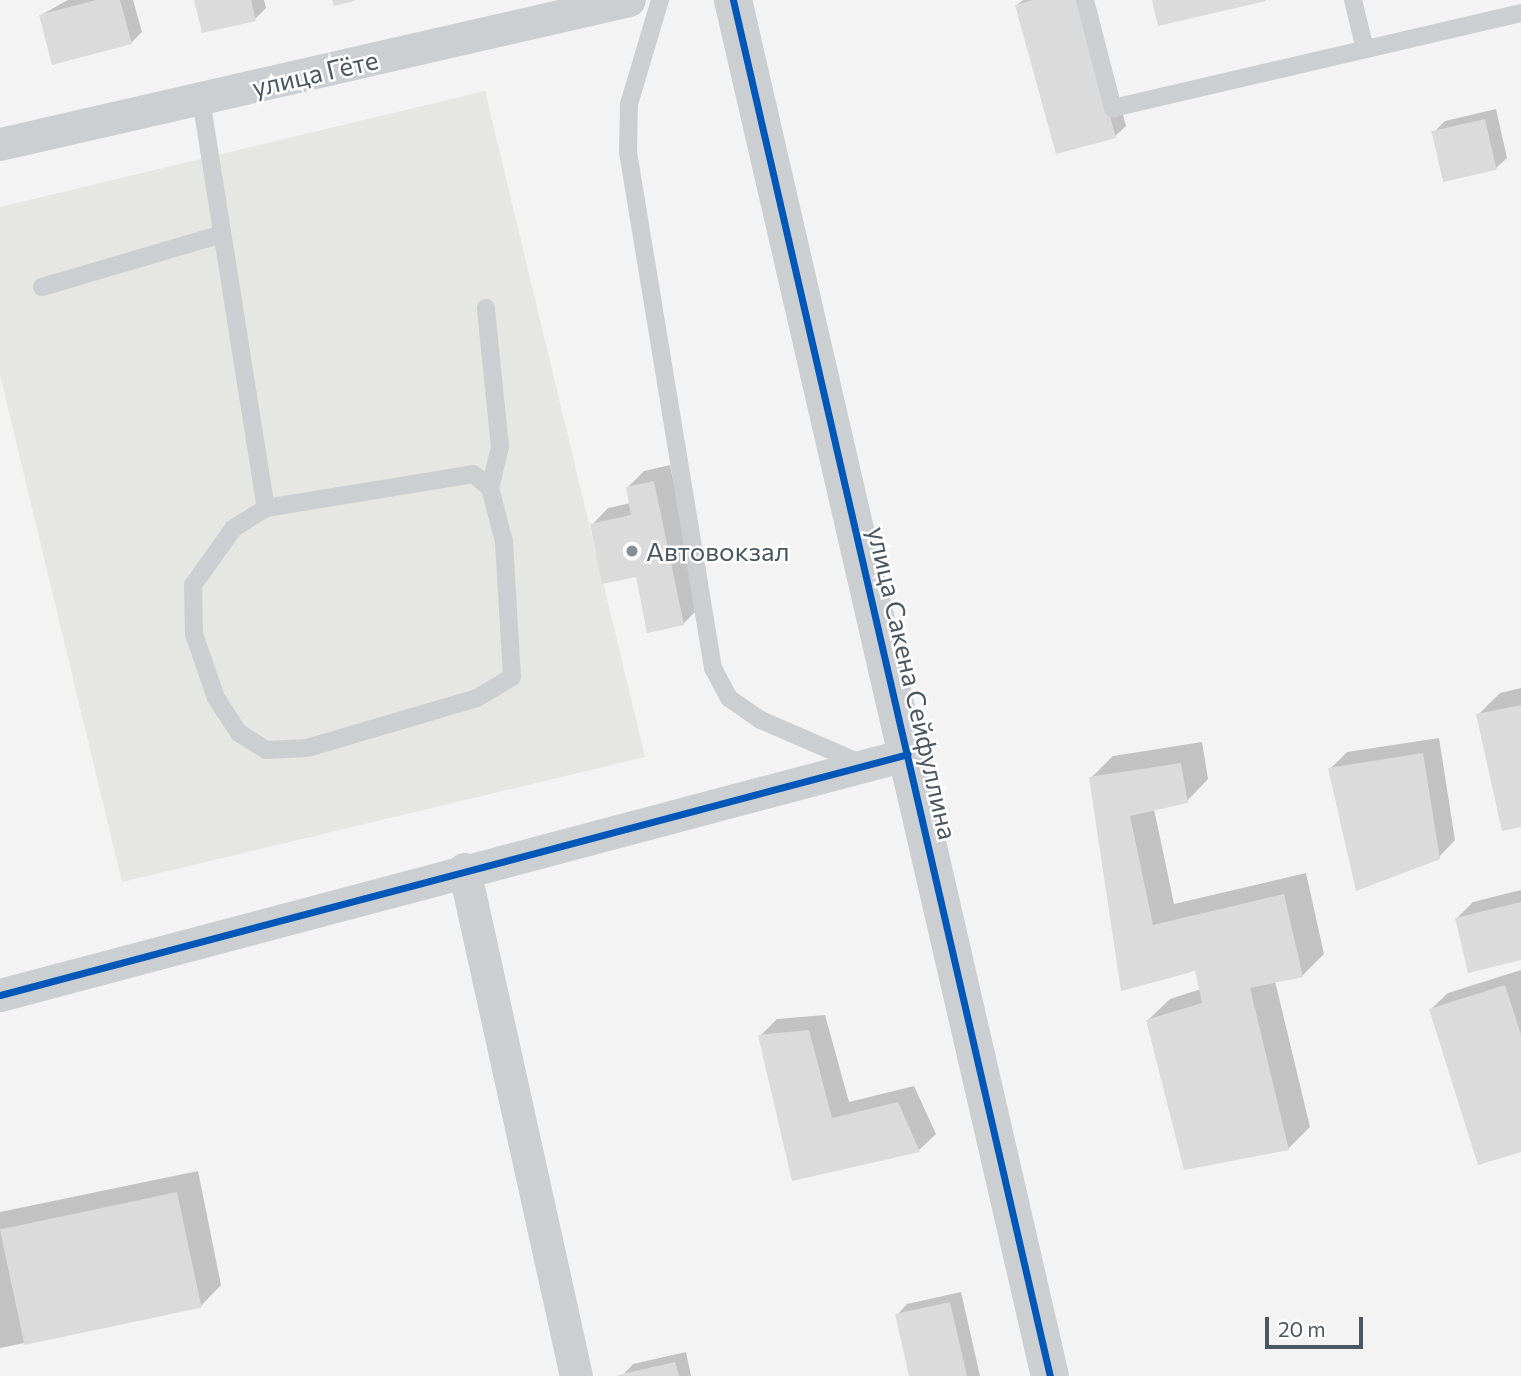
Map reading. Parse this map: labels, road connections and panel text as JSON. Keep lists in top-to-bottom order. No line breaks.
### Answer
{"streets":{"street":["улица Гёте","улица Сакена Сейфуллина"]},"places":["Автовокзал"],"scale_bar":"20 m"}
